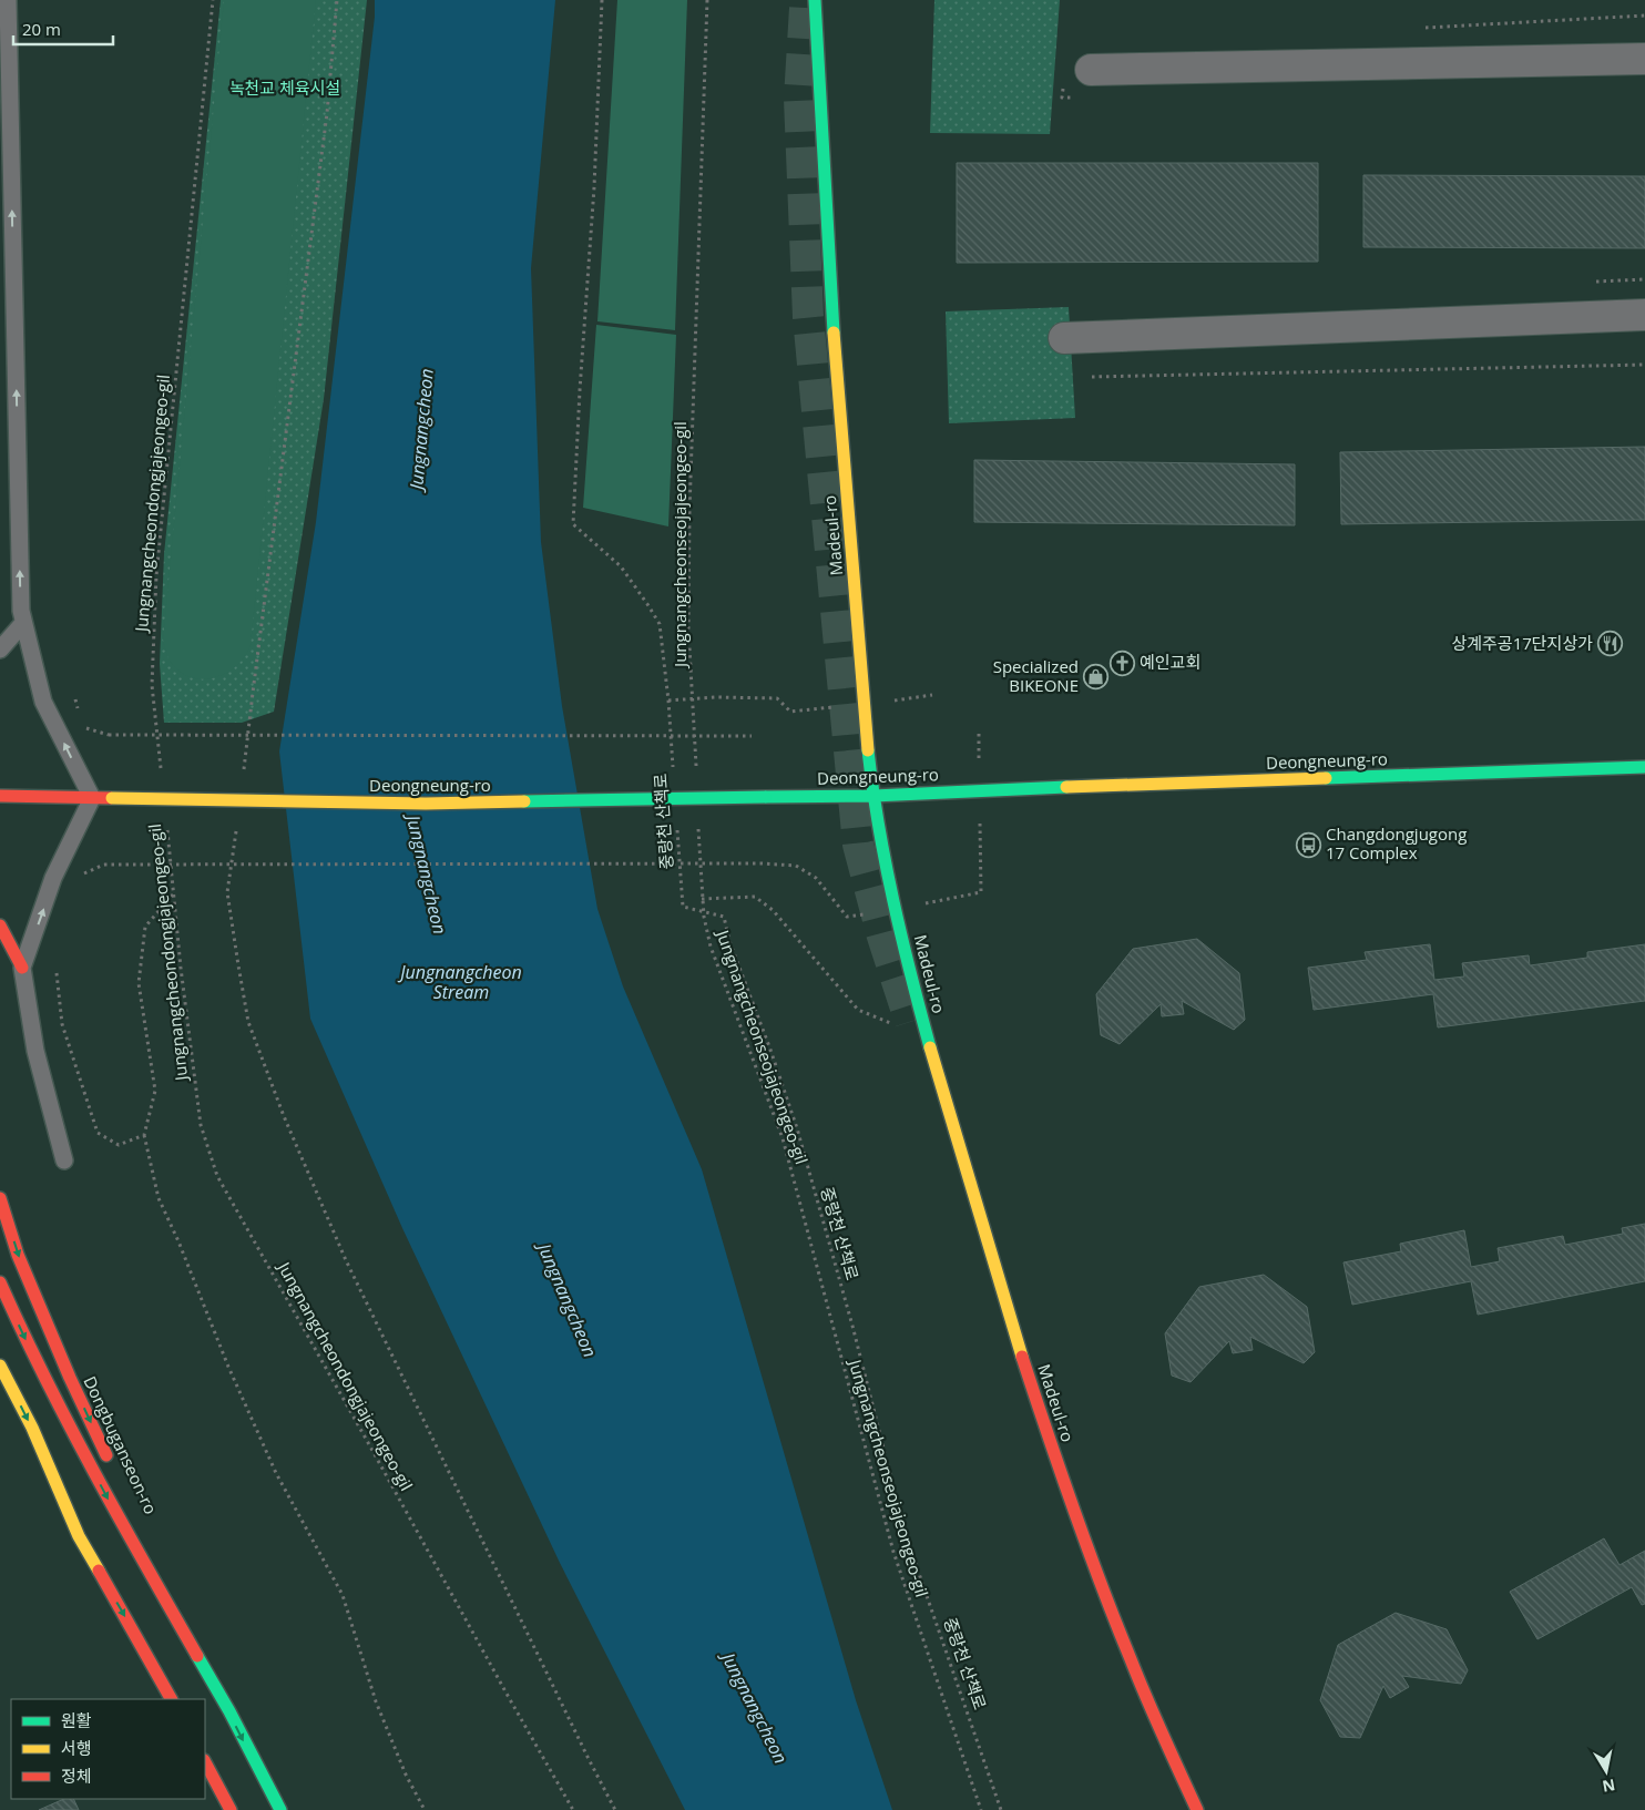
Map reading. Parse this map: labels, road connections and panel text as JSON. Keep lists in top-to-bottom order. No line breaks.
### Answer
{"streets":{"main road":["Madeul-ro","Deongneung-ro","Dongbuganseon-ro"],"path":["Jungnangcheondongjajeongeo-gil","Jungnangcheonseojajeongeo-gil","중랑천 산책로"]},"crossings":[["Madeul-ro","Deongneung-ro"],["Jungnangcheonseojajeongeo-gil","중랑천 산책로"]],"water":["Jungnangcheon","Jungnangcheon Stream"],"parks":["녹천교 체육시설"],"places":{"restaurant":["상계주공17단지상가"],"church":["예인교회"],"shop":["Specialized BIKEONE"],"bus stop":["Changdongjugong 17 Complex"]},"legend":["원활","서행","정체"],"scale_bar":"20 m","north":"bottom"}
